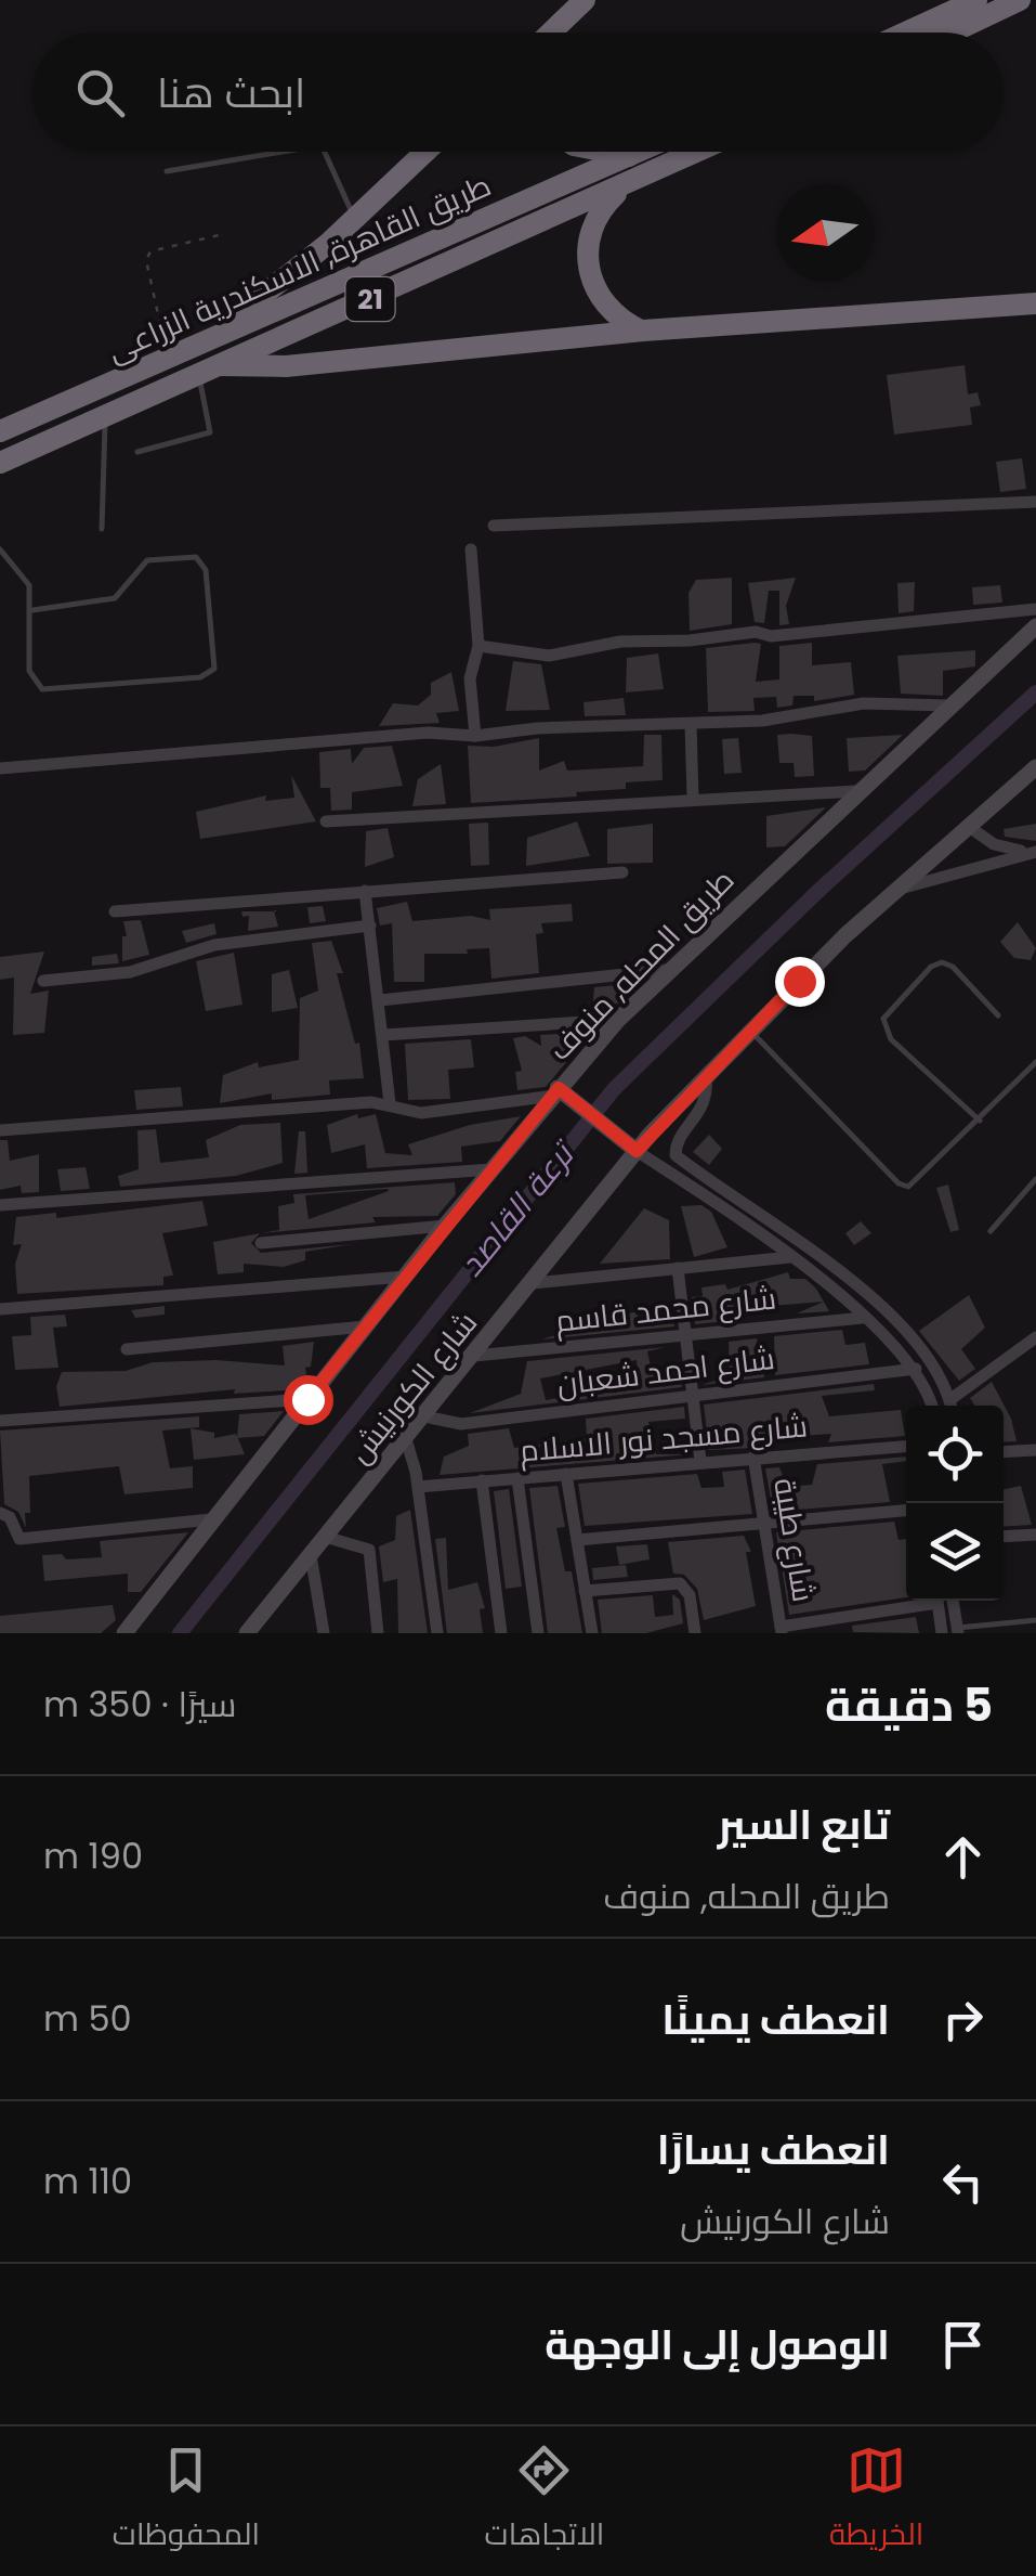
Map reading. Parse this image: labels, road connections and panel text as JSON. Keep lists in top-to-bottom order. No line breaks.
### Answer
{"streets":{"highway":["طريق القاهرة, الاسكندرية الزراعى","21"],"main road":["طريق المحله, منوف","شارع الكورنيش"],"street":["شارع محمد قاسم","شارع احمد شعبان","شارع مسجد نور الاسلام","شارع طيبة"]},"crossings":[["شارع محمد قاسم","شارع الكورنيش"],["شارع احمد شعبان","شارع الكورنيش"],["شارع مسجد نور الاسلام","شارع طيبة"]],"water":["ترعة القاصد"],"north":"left","page":{"search":"ابحث هنا","heading":["5 دقيقة","سيرًا · 350 m"],"list":[["تابع السير","طريق المحله, منوف","190 m"],["انعطف يمينًا","50 m"],["انعطف يسارًا","شارع الكورنيش","110 m"],"الوصول إلى الوجهة"],"nav":["الخريطة","الاتجاهات","المحفوظات"]}}
